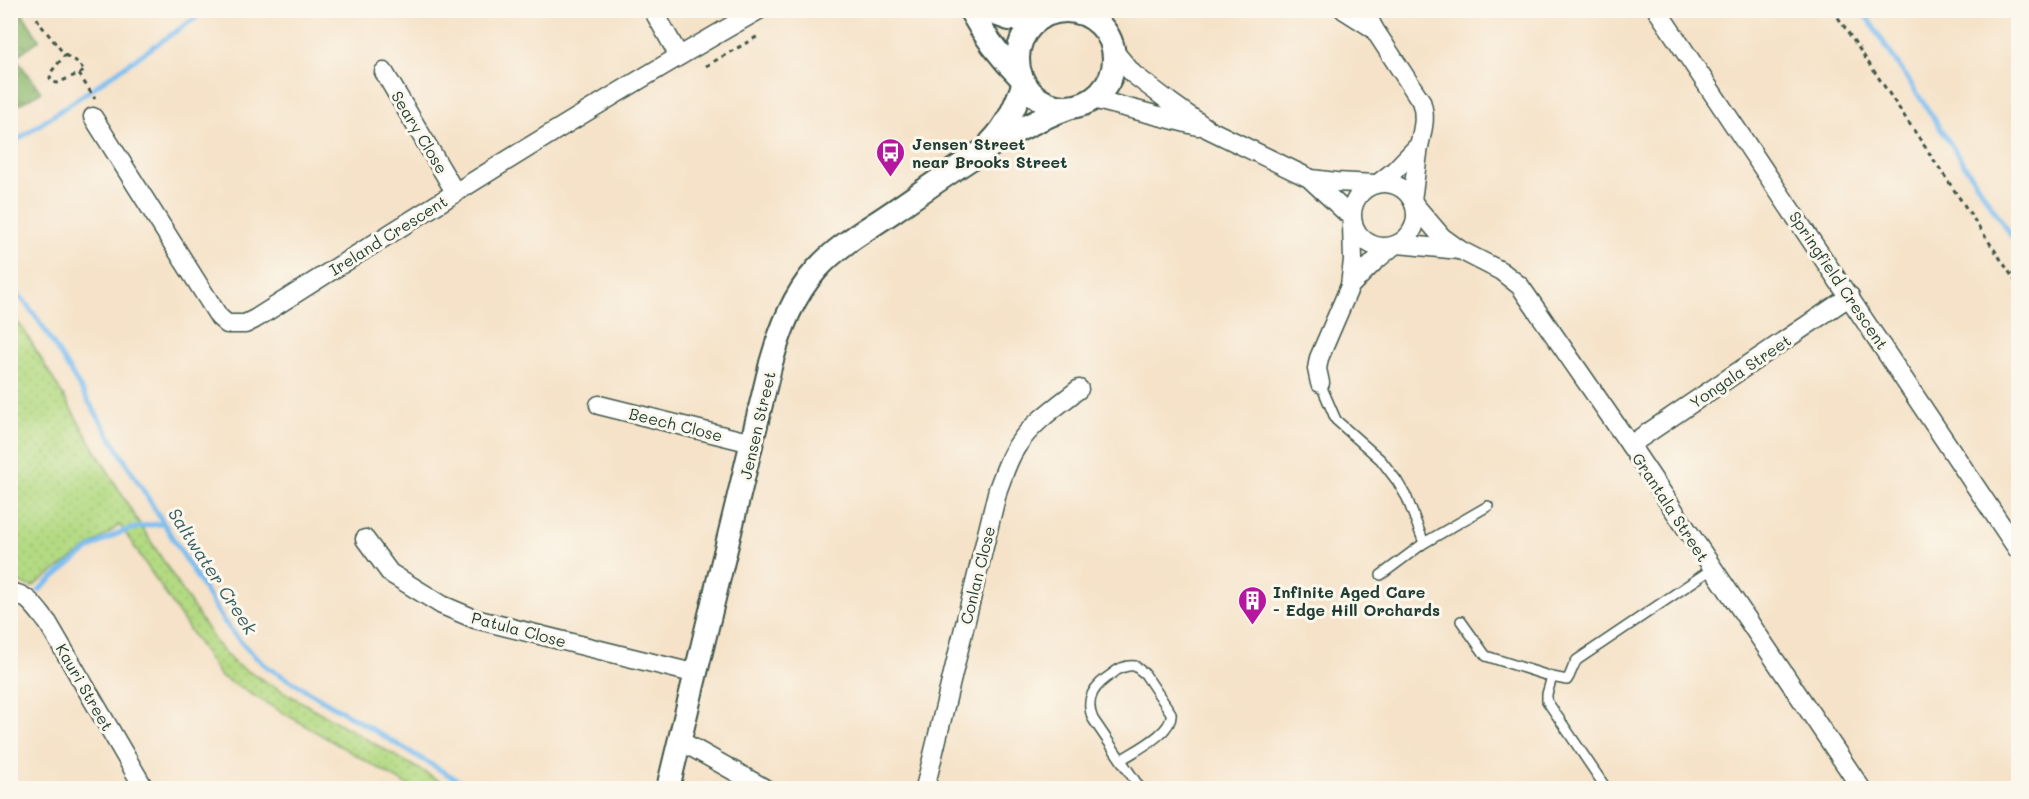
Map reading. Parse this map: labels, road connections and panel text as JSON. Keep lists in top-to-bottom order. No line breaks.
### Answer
{"streets":{"street":["Seary Close","Ireland Crescent","Springfield Crescent","Yongala Street","Beech Close","Jensen Street","Grantala Street","Conlan Close","Patula Close","Kauri Street"]},"crossings":[["Seary Close","Ireland Crescent"],["Springfield Crescent","Yongala Street"],["Yongala Street","Grantala Street"],["Beech Close","Jensen Street"],["Jensen Street","Patula Close"]],"water":["Saltwater Creek"],"places":{"bus stop":["Jensen Street near Brooks Street"],"building":["Infinite Aged Care - Edge Hill Orchards"]}}
